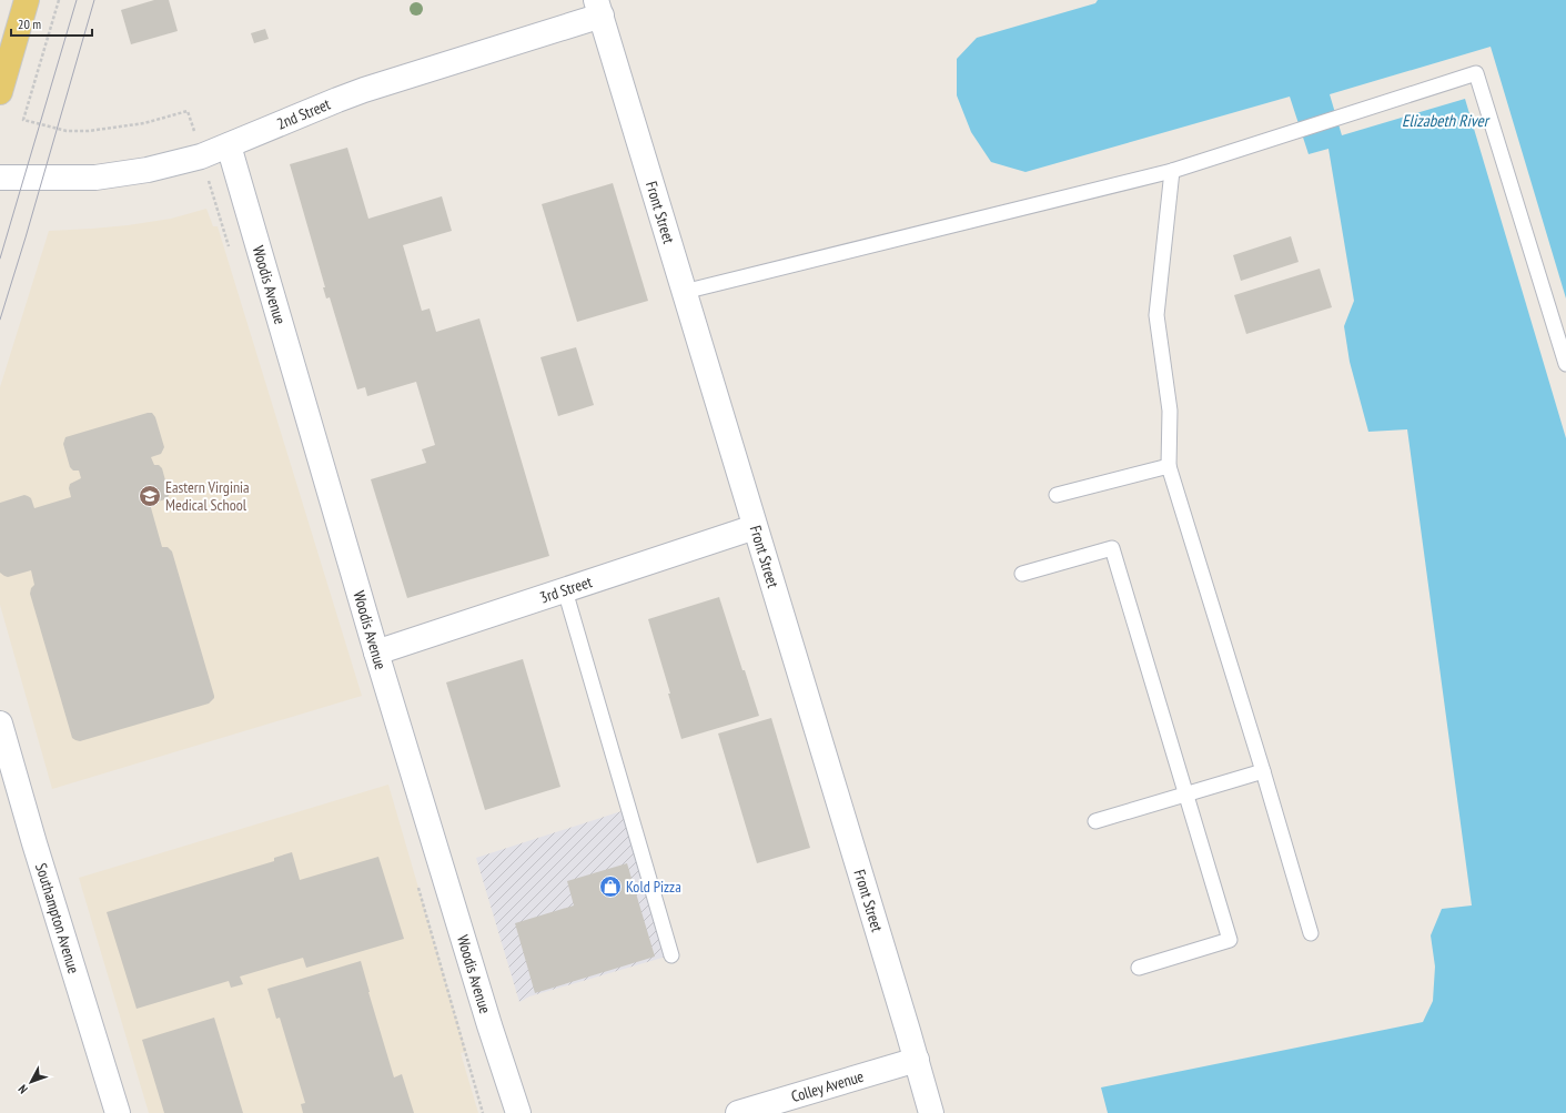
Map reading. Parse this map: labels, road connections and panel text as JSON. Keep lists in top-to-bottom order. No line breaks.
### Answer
{"streets":{"street":["2nd Street","Front Street","Woodis Avenue","3rd Street","Southampton Avenue","Colley Avenue"]},"crossings":[["2nd Street","Front Street"],["2nd Street","Woodis Avenue"],["Front Street","3rd Street"],["Front Street","Colley Avenue"],["Woodis Avenue","3rd Street"]],"water":["Elizabeth River"],"places":{"school or university":["Eastern Virginia Medical School"],"shop":["Kold Pizza"]},"scale_bar":"20 m","north":"bottom left"}
